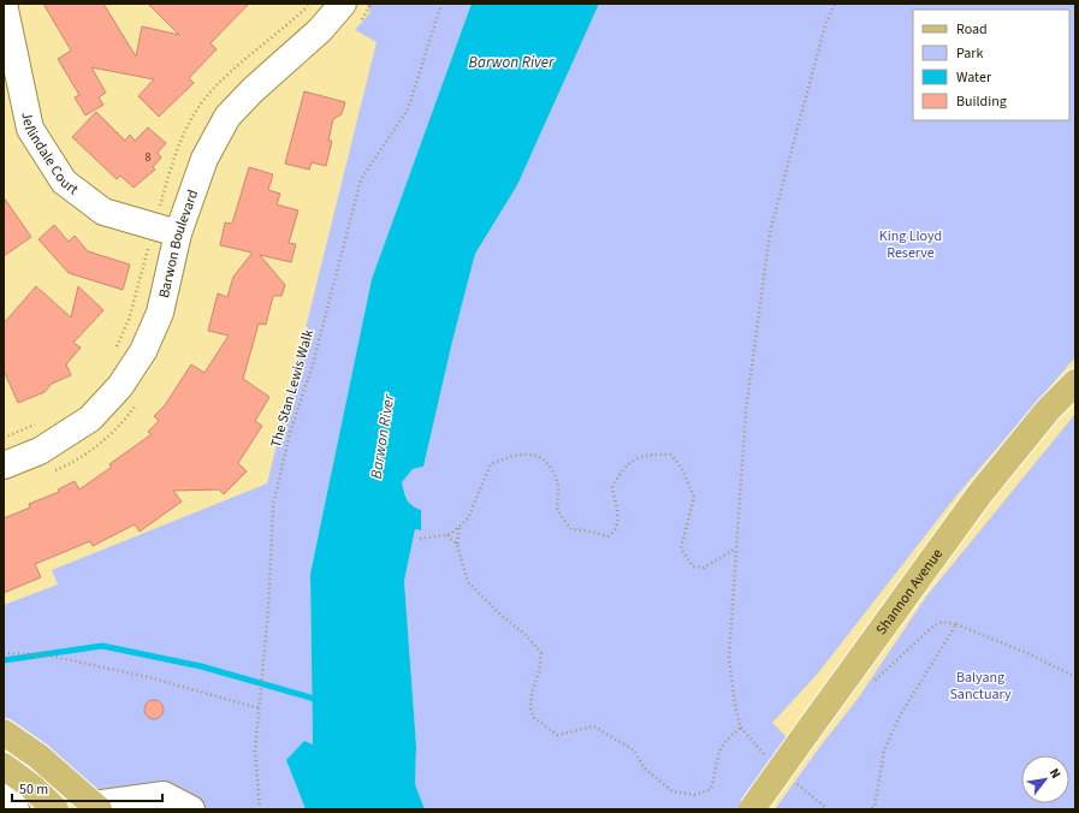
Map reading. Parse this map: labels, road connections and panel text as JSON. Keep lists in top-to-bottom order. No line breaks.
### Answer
{"streets":{"main road":["Shannon Avenue"],"street":["Jellindale Court","Barwon Boulevard"],"path":["The Stan Lewis Walk"]},"crossings":[["Jellindale Court","Barwon Boulevard"]],"water":["Barwon River"],"parks":["King Lloyd Reserve","Balyang Sanctuary"],"house_numbers":["8"],"legend":["Road","Park","Water","Building"],"scale_bar":"50 m","north":"top right"}
